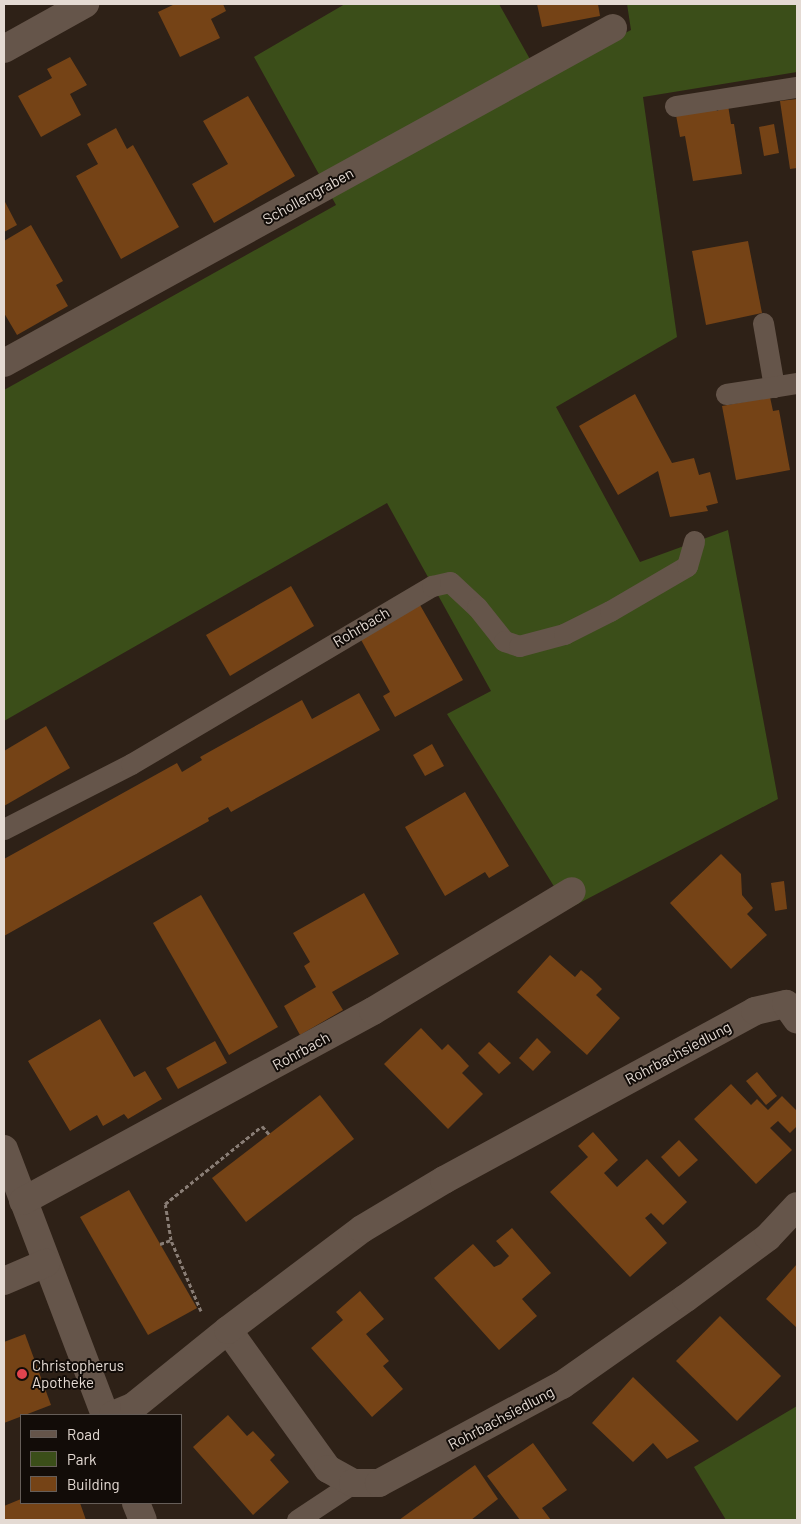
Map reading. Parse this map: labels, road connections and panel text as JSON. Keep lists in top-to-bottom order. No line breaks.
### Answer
{"streets":{"street":["Schollengraben","Rohrbach","Rohrbachsiedlung"]},"places":["Christopherus Apotheke"],"legend":["Road","Park","Building"]}
